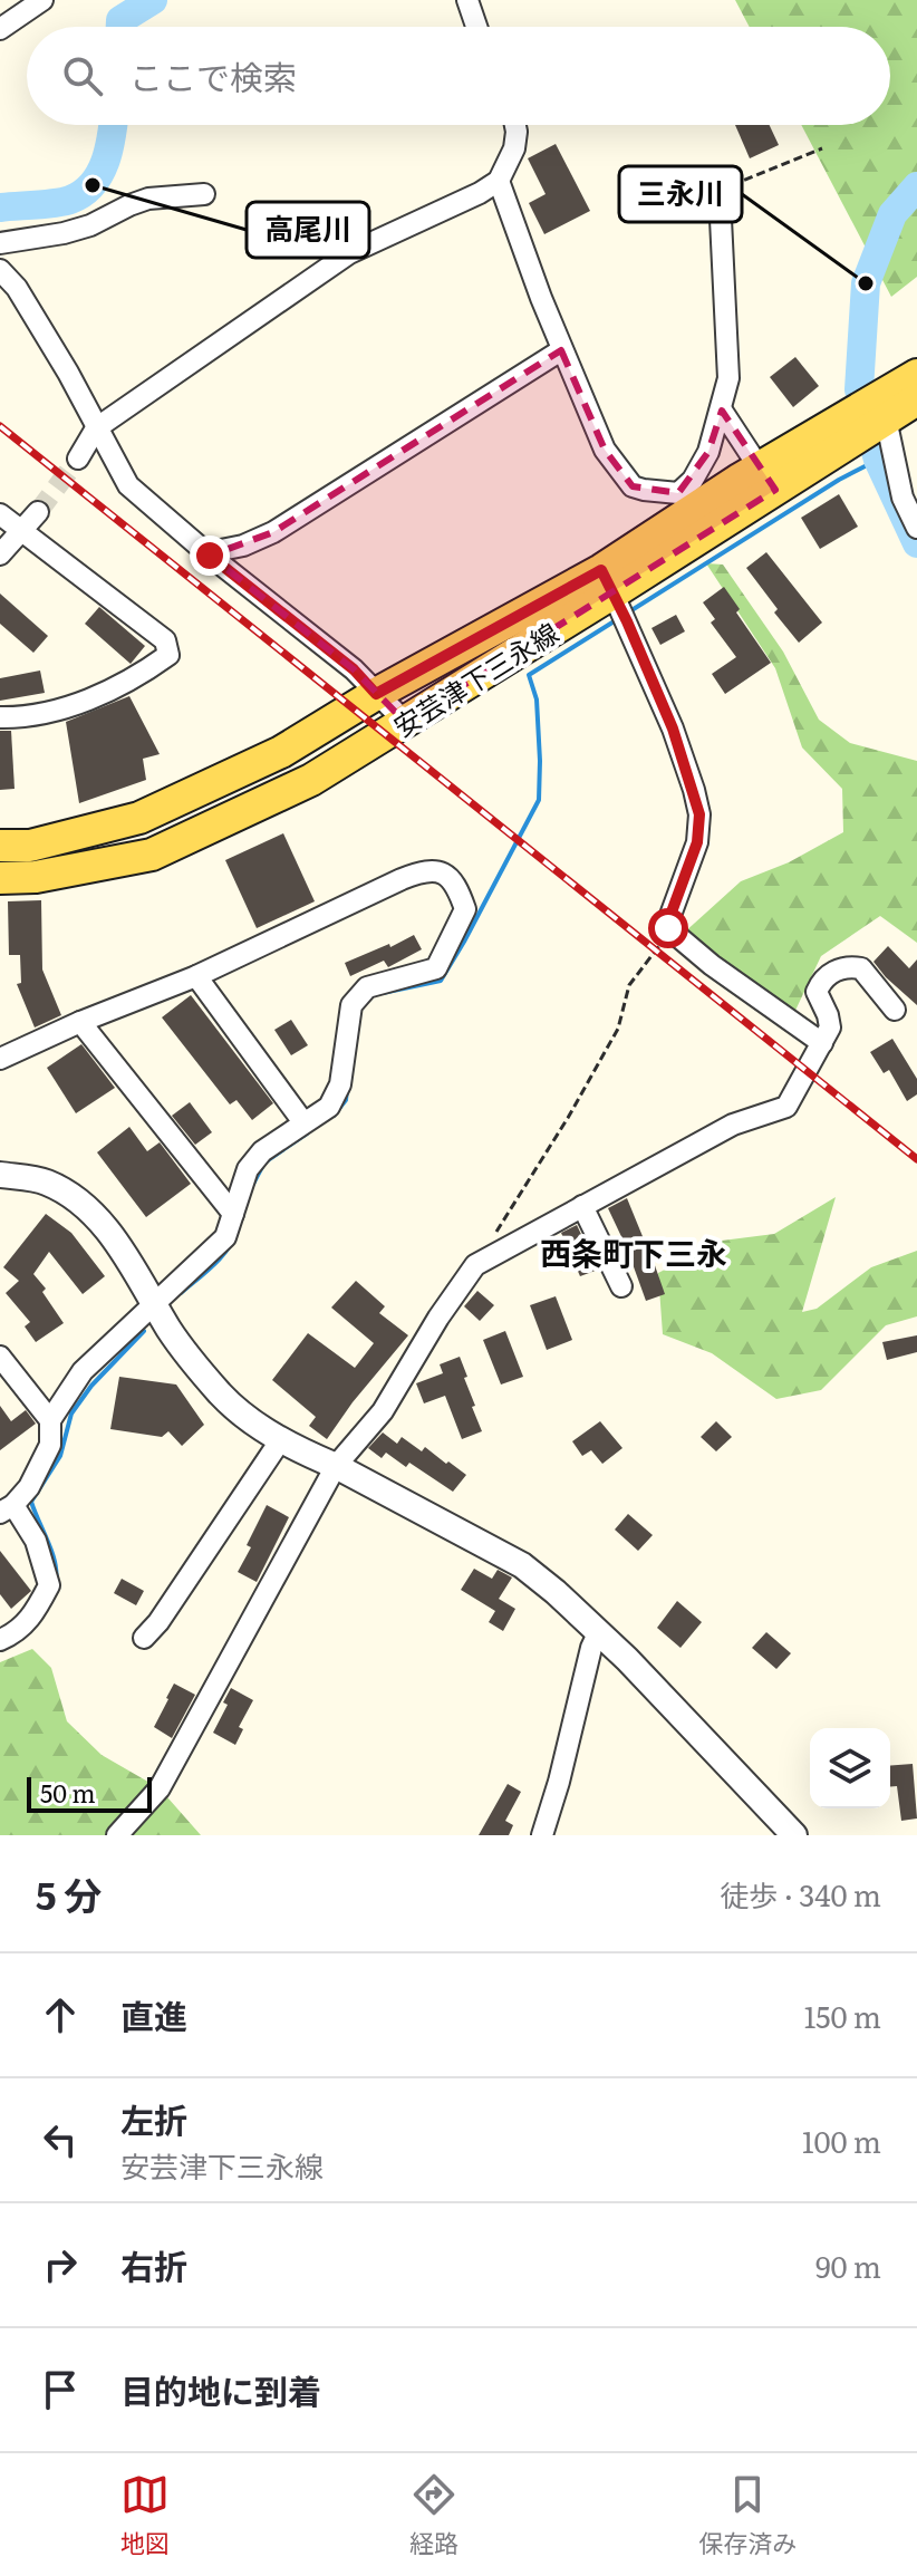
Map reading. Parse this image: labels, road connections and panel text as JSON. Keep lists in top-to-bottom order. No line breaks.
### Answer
{"streets":{"main road":["安芸津下三永線"]},"districts":["西条町下三永"],"places":["高尾川","三永川"],"scale_bar":"50 m","page":{"search":"ここで検索","scale":"50 m","heading":["5 分","徒歩 · 340 m"],"list":[["直進","150 m"],["左折","安芸津下三永線","100 m"],["右折","90 m"],"目的地に到着"],"nav":["地図","経路","保存済み"]}}
